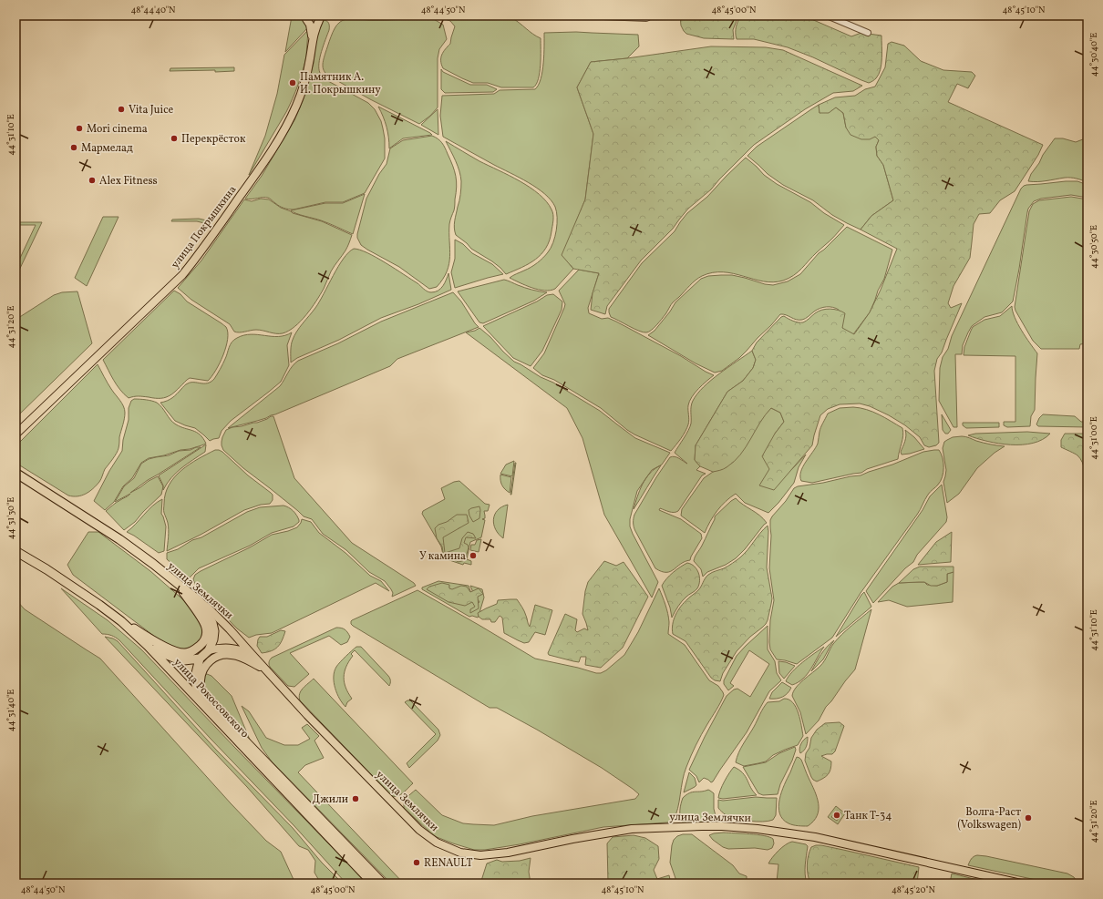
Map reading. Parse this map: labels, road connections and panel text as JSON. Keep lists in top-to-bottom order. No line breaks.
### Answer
{"streets":{"highway":["улица Землячки","улица Рокоссовского"],"main road":["улица Покрышкина"]},"places":["Памятник А. И. Покрышкину","Vita Juice","Mori cinema","Перекрёсток","Мармелад","Alex Fitness","У камина","Джили","Танк Т-34","Волга-Раст (Volkswagen)","RENAULT"],"coordinates":["48°44'40\"N","48°44'50\"N","48°45'00\"N","48°45'10\"N","44°30'40\"E","44°31'10\"E","44°30'50\"E","44°31'20\"E","44°31'00\"E","44°31'30\"E","44°31'40\"E","48°45'20\"N"]}
